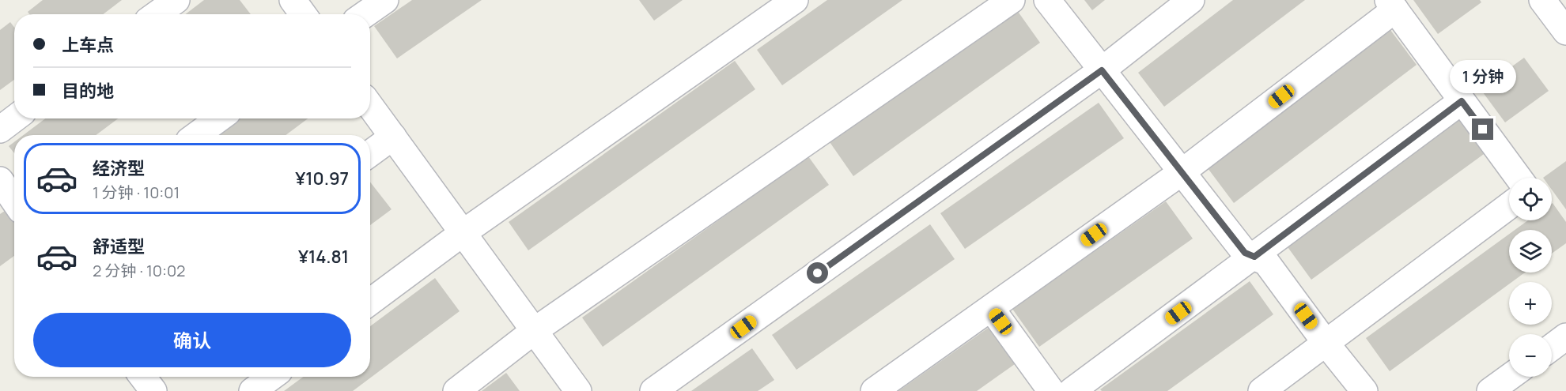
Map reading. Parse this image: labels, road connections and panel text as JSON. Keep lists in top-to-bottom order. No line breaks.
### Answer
{"page":{"banner":["上车点","目的地"],"bubble":"1 分钟","list":[{"name":"经济型","note":"1 分钟 · 10:01","value":"¥10.97"},{"name":"舒适型","note":"2 分钟 · 10:02","value":"¥14.81"}],"map_buttons":["+","−"],"buttons":"确认"}}
